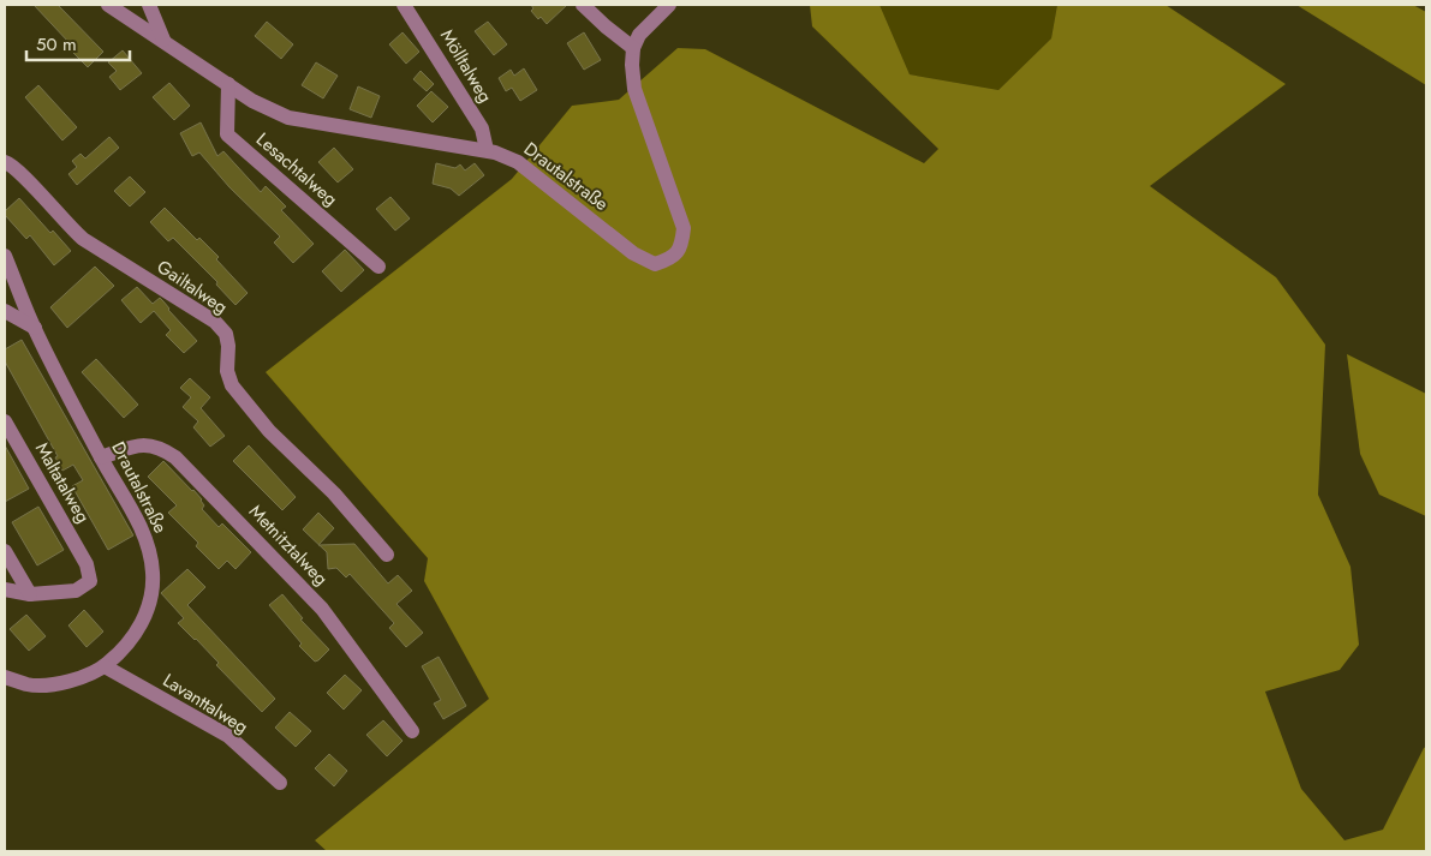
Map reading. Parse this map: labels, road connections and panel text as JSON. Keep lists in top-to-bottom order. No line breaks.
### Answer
{"streets":{"street":["Mölltalweg","Lesachtalweg","Drautalstraße","Gailtalweg","Maltatalweg","Metnitztalweg","Lavanttalweg"]},"crossings":[["Mölltalweg","Drautalstraße"],["Lesachtalweg","Drautalstraße"],["Drautalstraße","Metnitztalweg"],["Drautalstraße","Lavanttalweg"]],"scale_bar":"50 m"}
